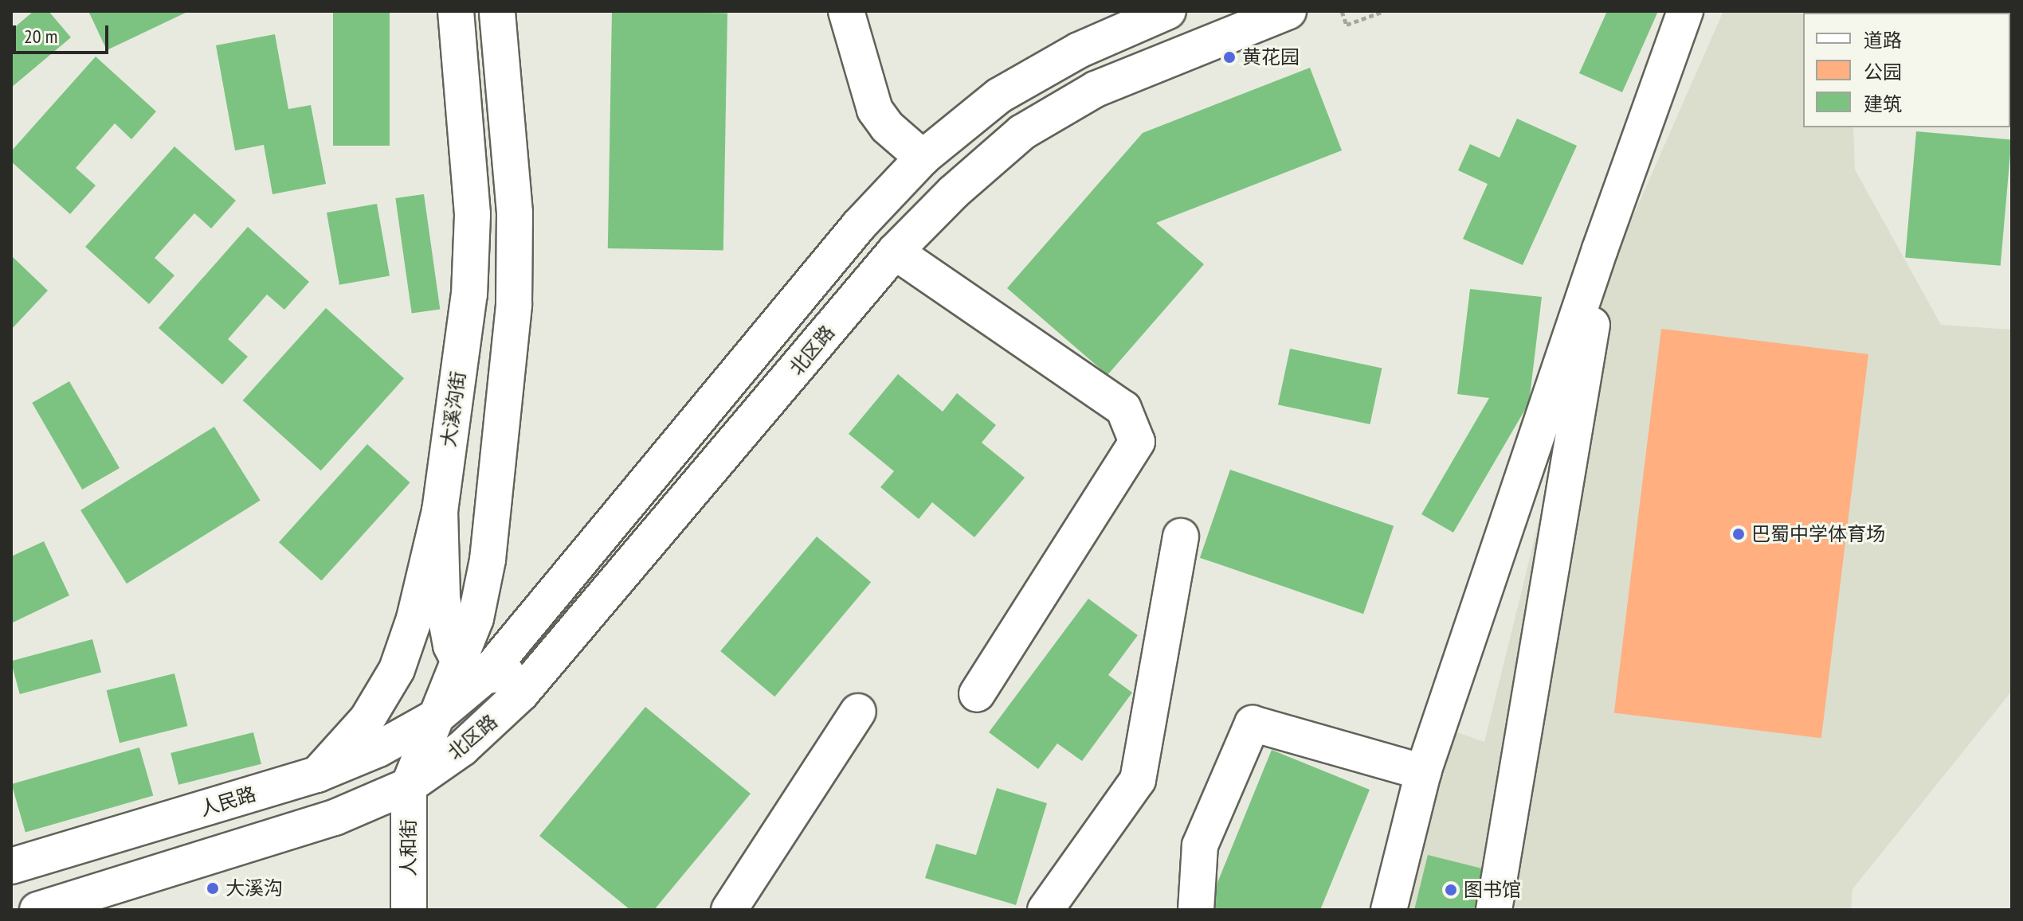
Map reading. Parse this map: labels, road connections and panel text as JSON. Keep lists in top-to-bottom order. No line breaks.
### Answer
{"streets":{"main road":["北区路","大溪沟街","人民路","人和街"]},"crossings":[["北区路","人民路"],["北区路","人和街"],["大溪沟街","人民路"]],"places":["黄花园","巴蜀中学体育场","大溪沟","图书馆"],"legend":["道路","公园","建筑"],"scale_bar":"20 m"}
